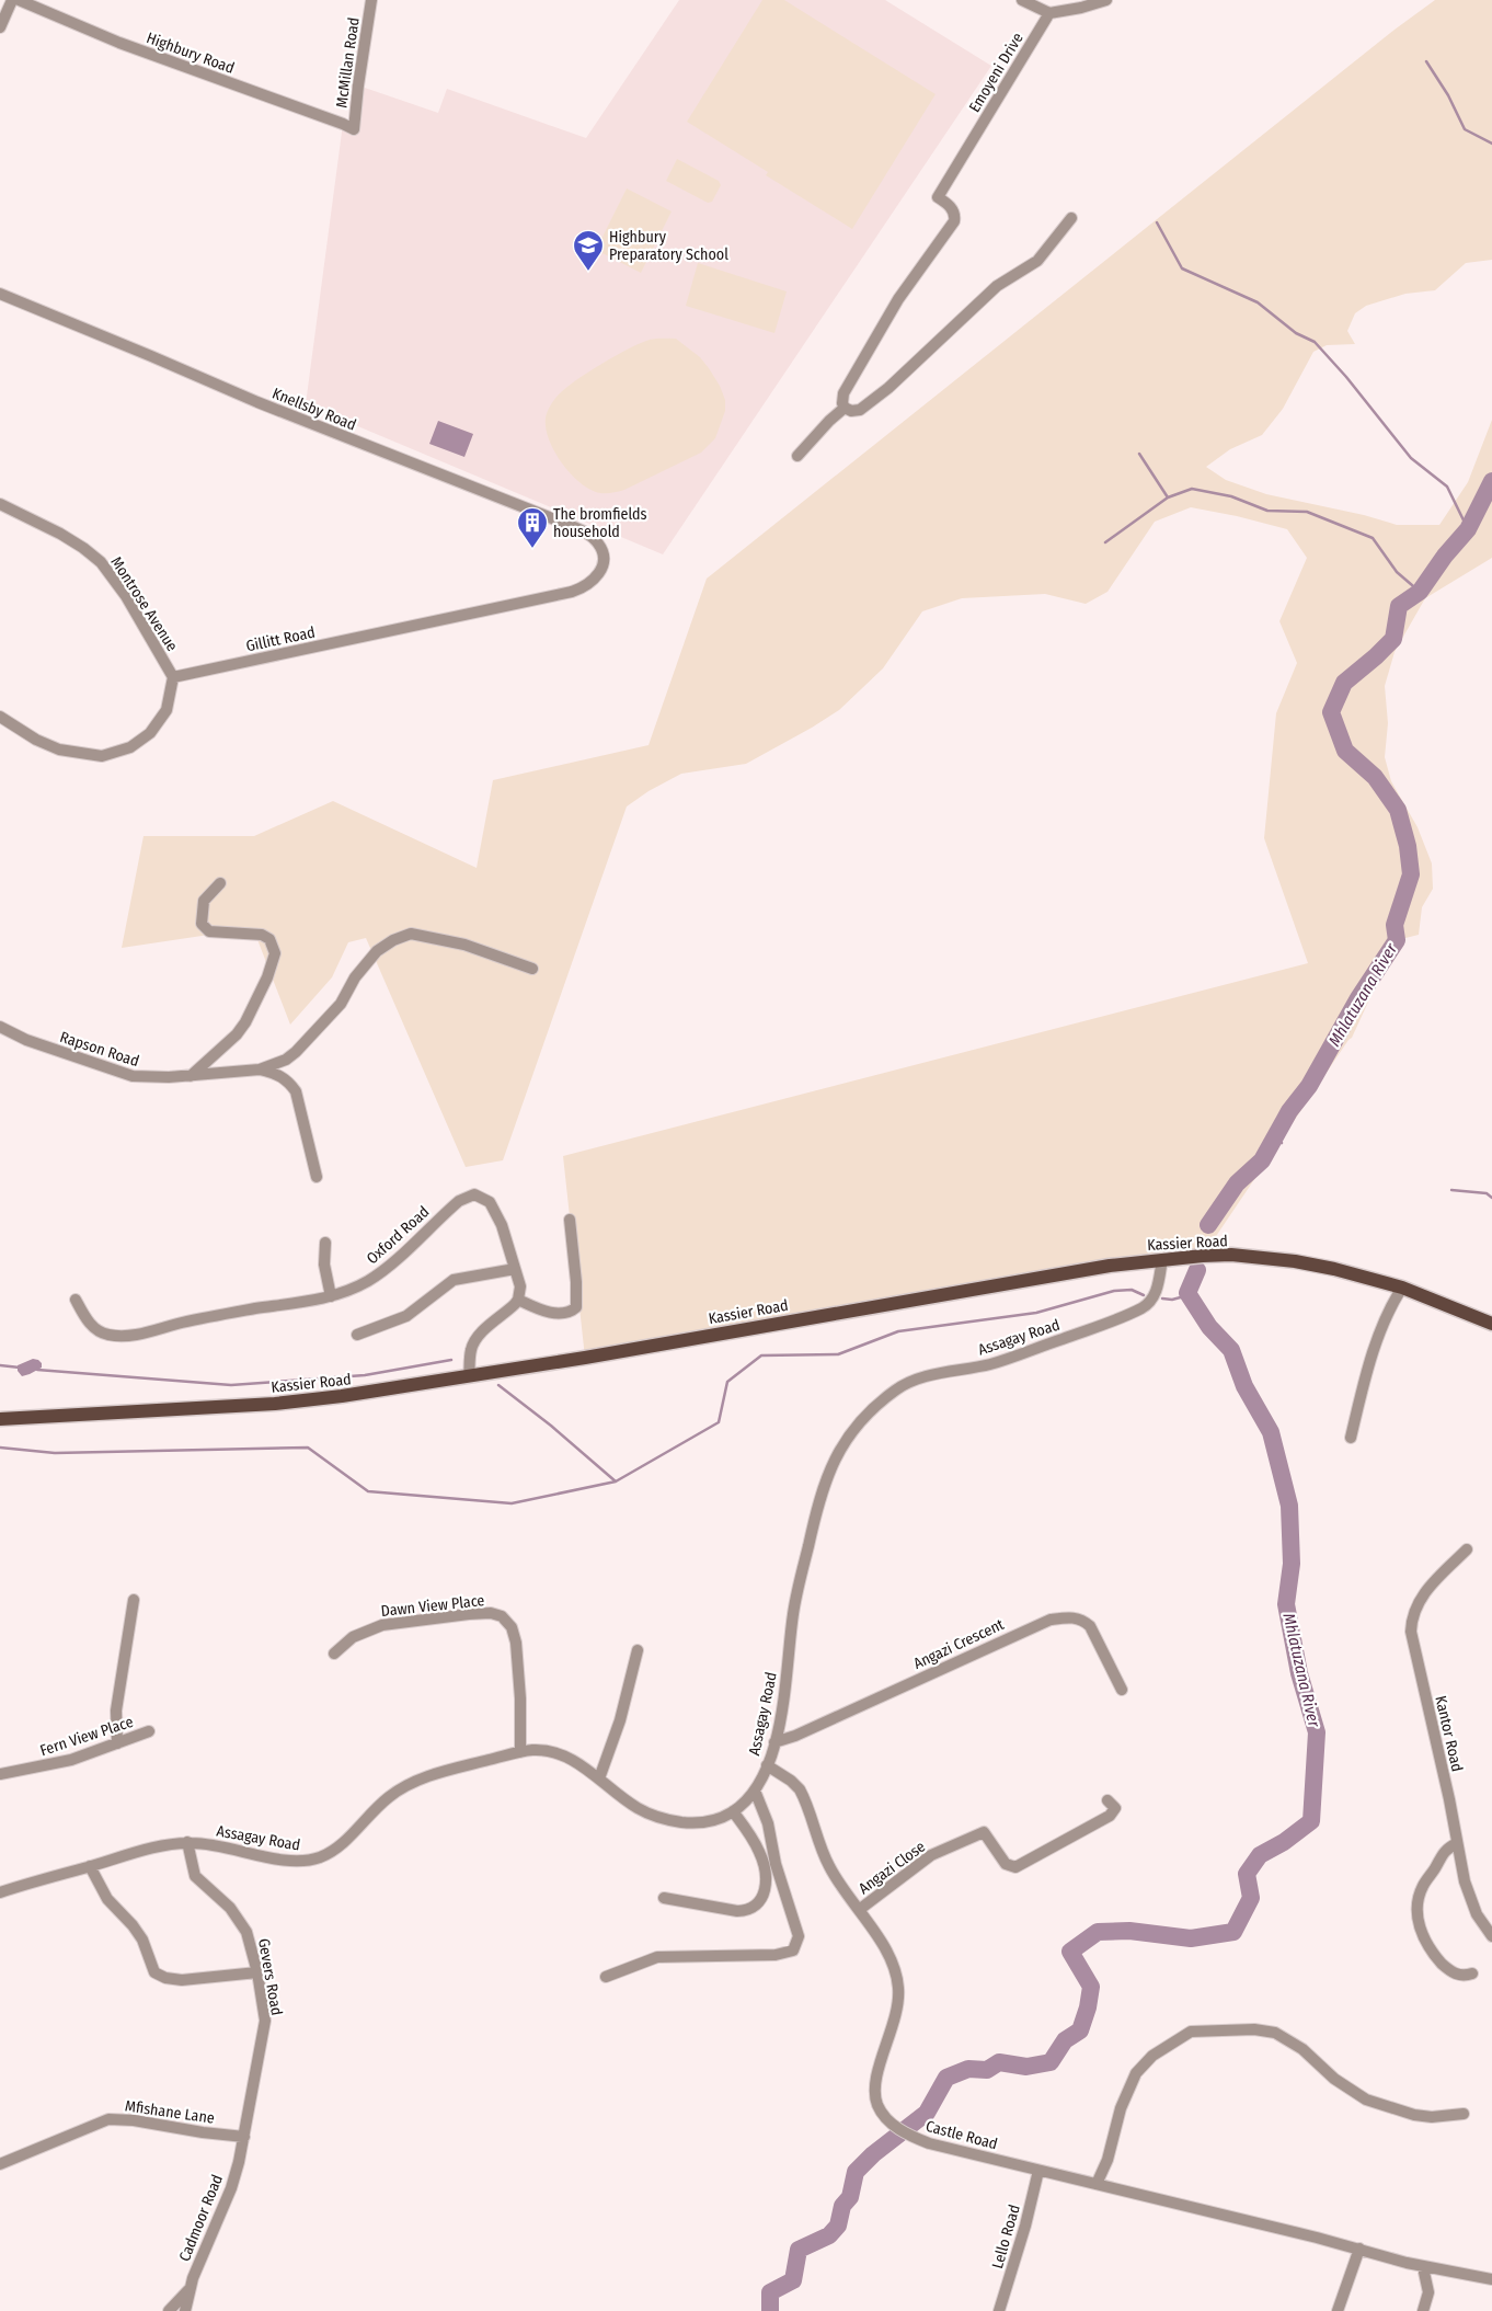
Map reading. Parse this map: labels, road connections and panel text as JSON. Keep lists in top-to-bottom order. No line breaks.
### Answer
{"streets":{"main road":["Kassier Road"],"street":["Highbury Road","McMillan Road","Emoyeni Drive","Knellsby Road","Montrose Avenue","Gillitt Road","Rapson Road","Oxford Road","Assagay Road","Dawn View Place","Angazi Crescent","Kantor Road","Fern View Place","Angazi Close","Gevers Road","Mfishane Lane","Castle Road","Cadmoor Road","Lello Road"]},"crossings":[["Highbury Road","McMillan Road"],["Knellsby Road","Gillitt Road"],["Montrose Avenue","Gillitt Road"],["Kassier Road","Assagay Road"],["Assagay Road","Dawn View Place"],["Assagay Road","Angazi Crescent"],["Assagay Road","Gevers Road"],["Assagay Road","Castle Road"],["Angazi Close","Castle Road"],["Gevers Road","Mfishane Lane"],["Gevers Road","Cadmoor Road"],["Mfishane Lane","Cadmoor Road"],["Castle Road","Lello Road"]],"water":["Mhlatuzana River"],"places":{"school or university":["Highbury Preparatory School"],"building":["The bromfields household"]}}
